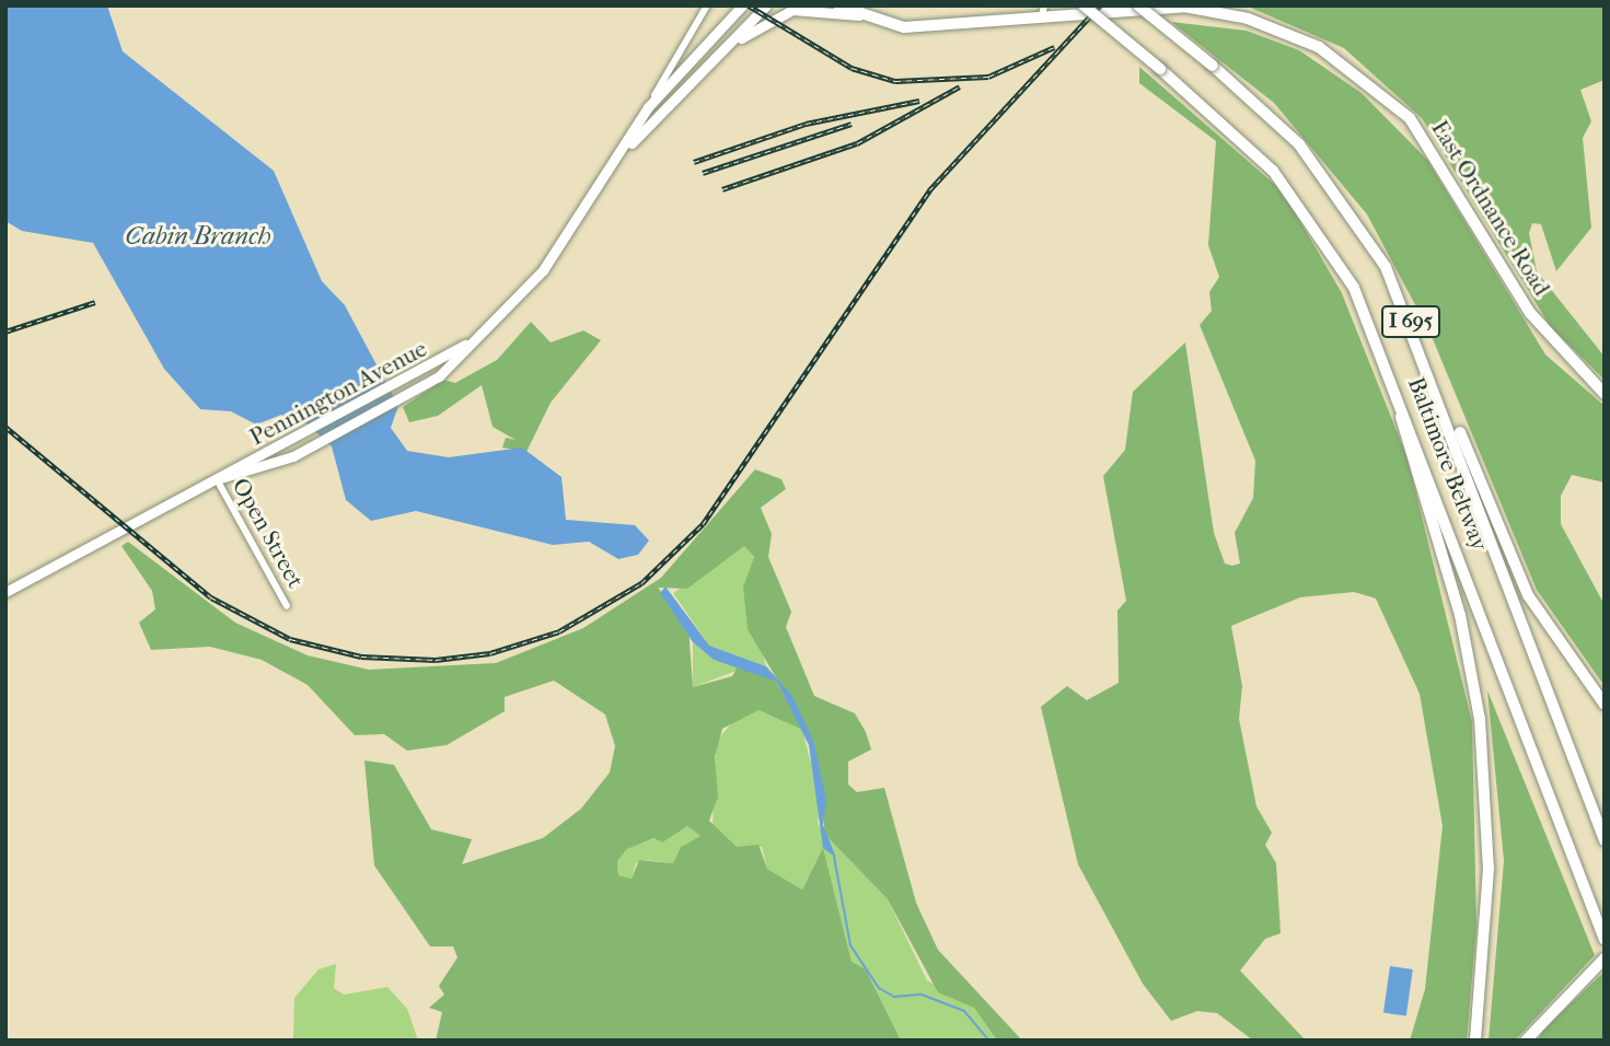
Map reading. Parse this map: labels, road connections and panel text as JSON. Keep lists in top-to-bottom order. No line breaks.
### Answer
{"streets":{"highway":["I 695","Baltimore Beltway"],"main road":["East Ordnance Road","Pennington Avenue"],"street":["Open Street"]},"crossings":[["Pennington Avenue","Open Street"]],"water":["Cabin Branch"]}
